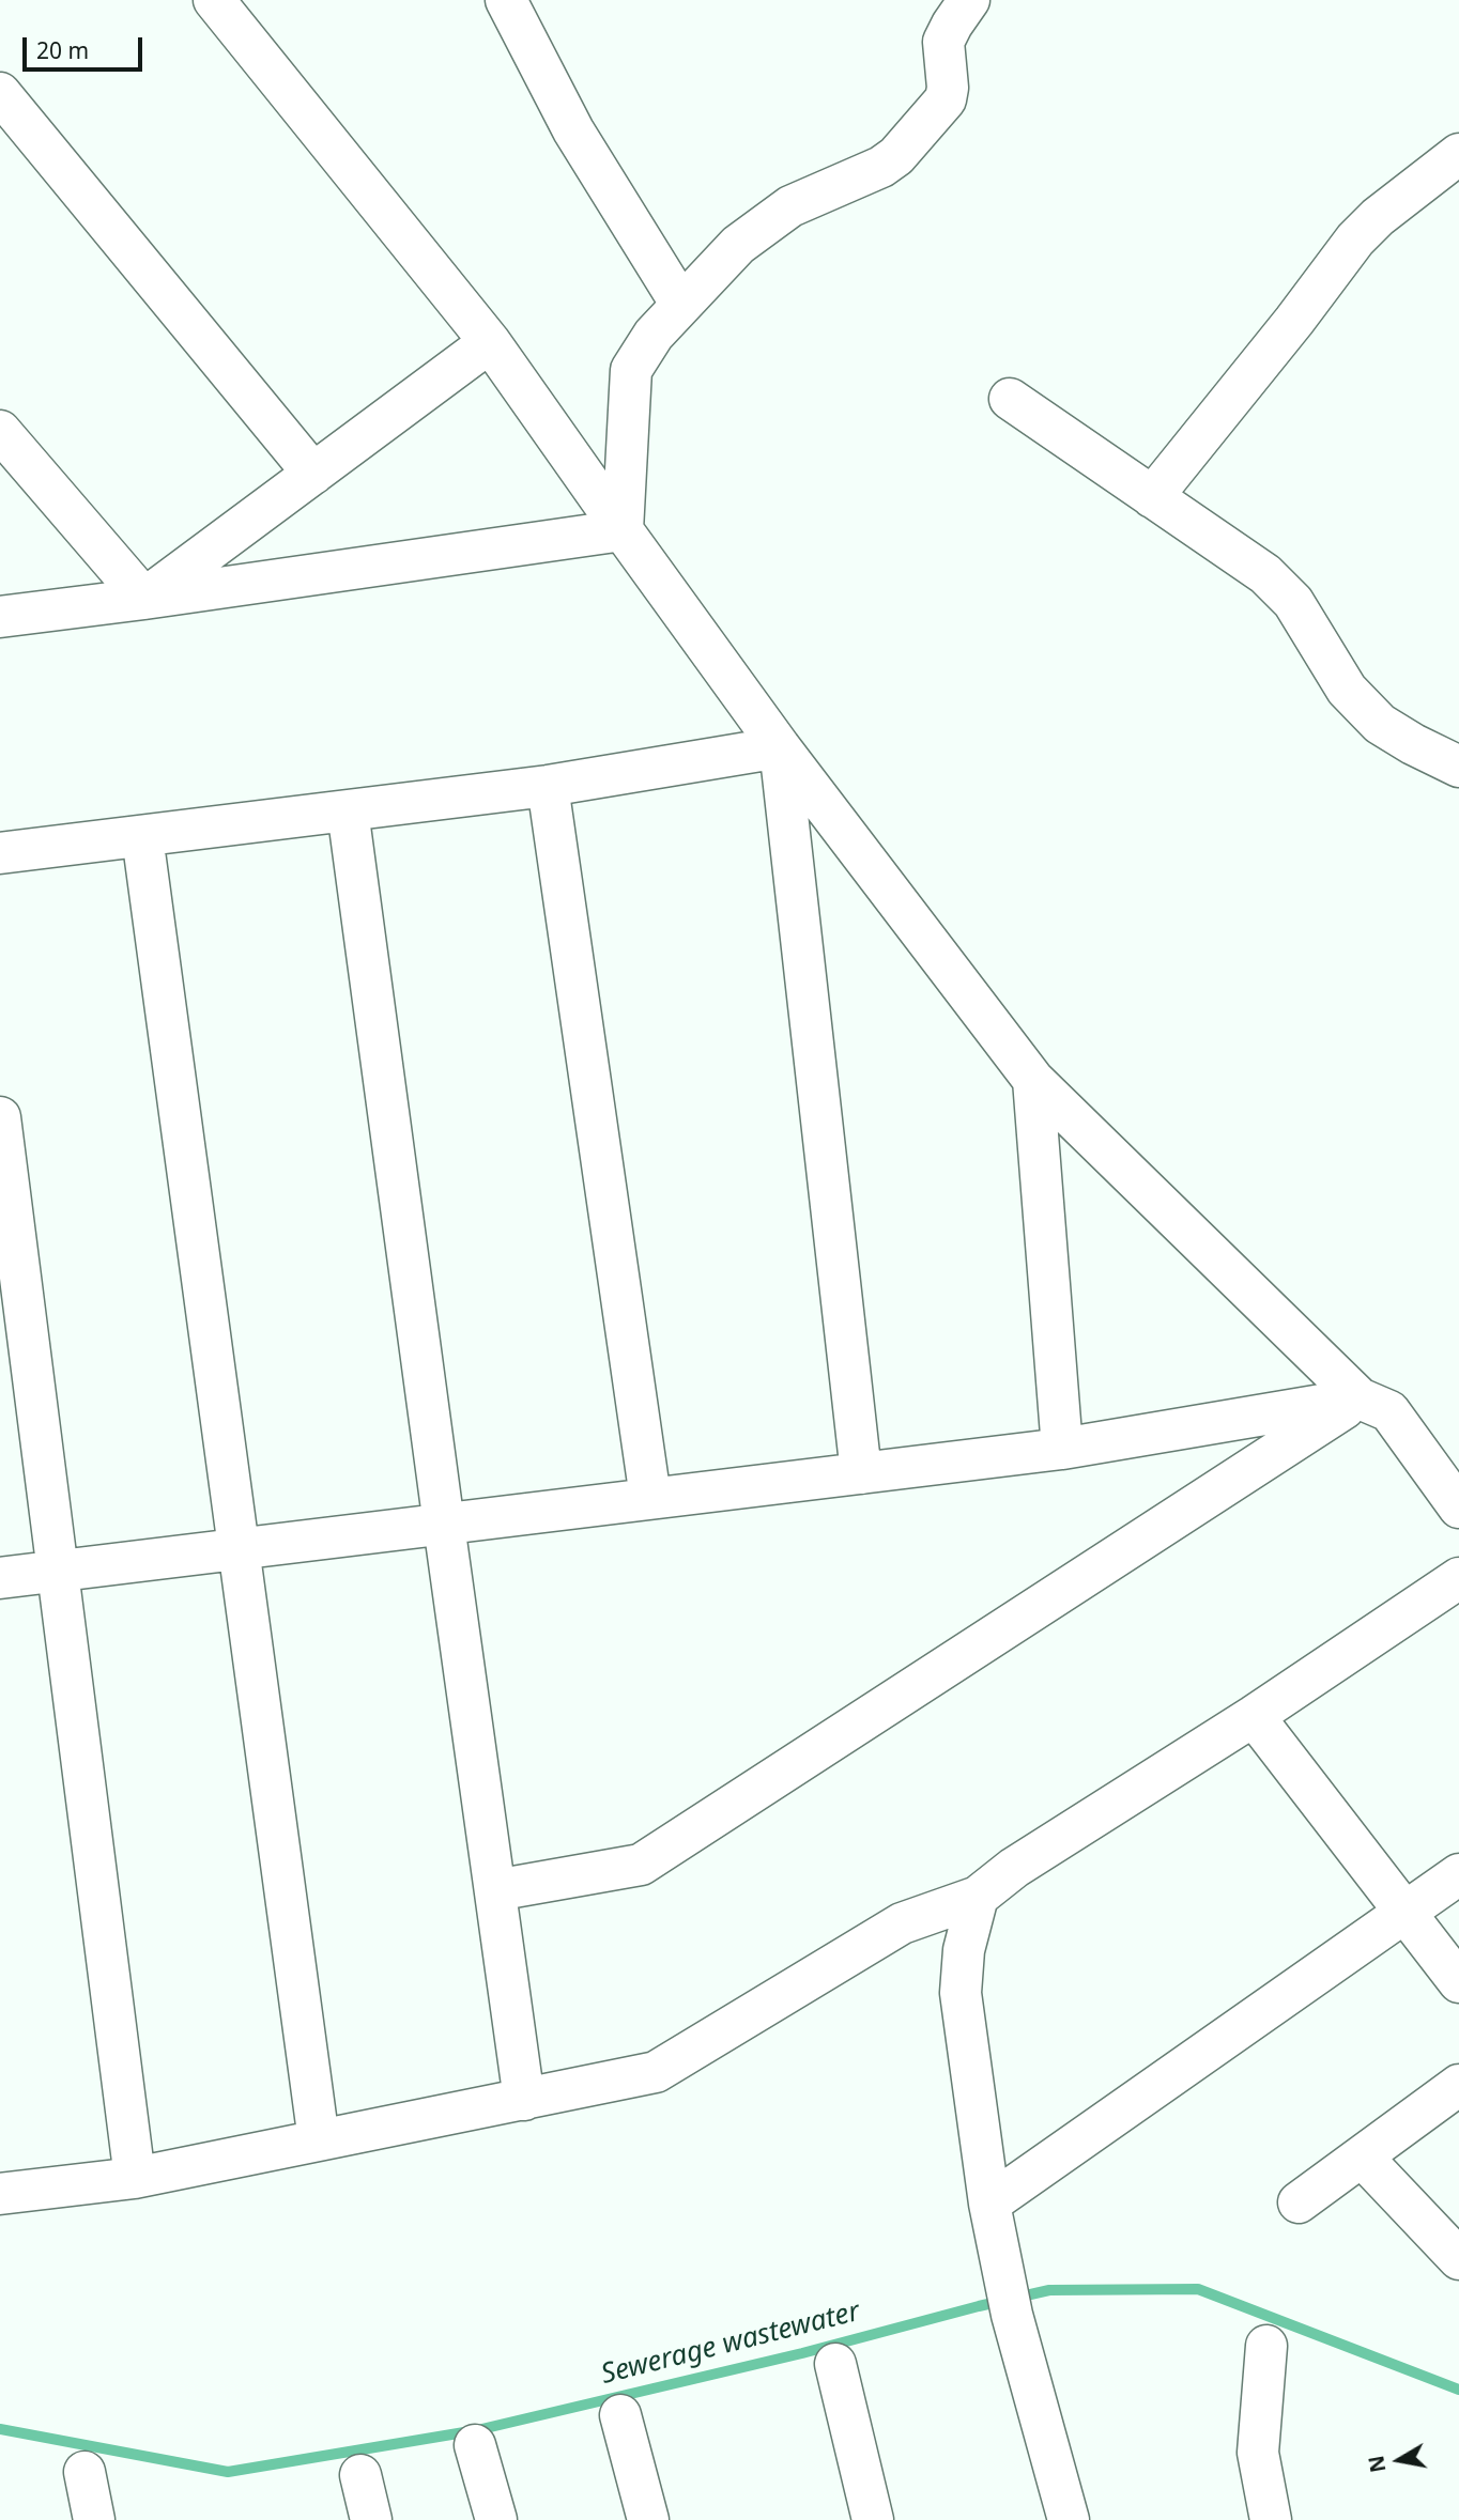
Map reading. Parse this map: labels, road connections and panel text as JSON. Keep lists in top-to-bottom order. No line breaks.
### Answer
{"water":["Sewerage wastewater"],"scale_bar":"20 m","north":"left"}
